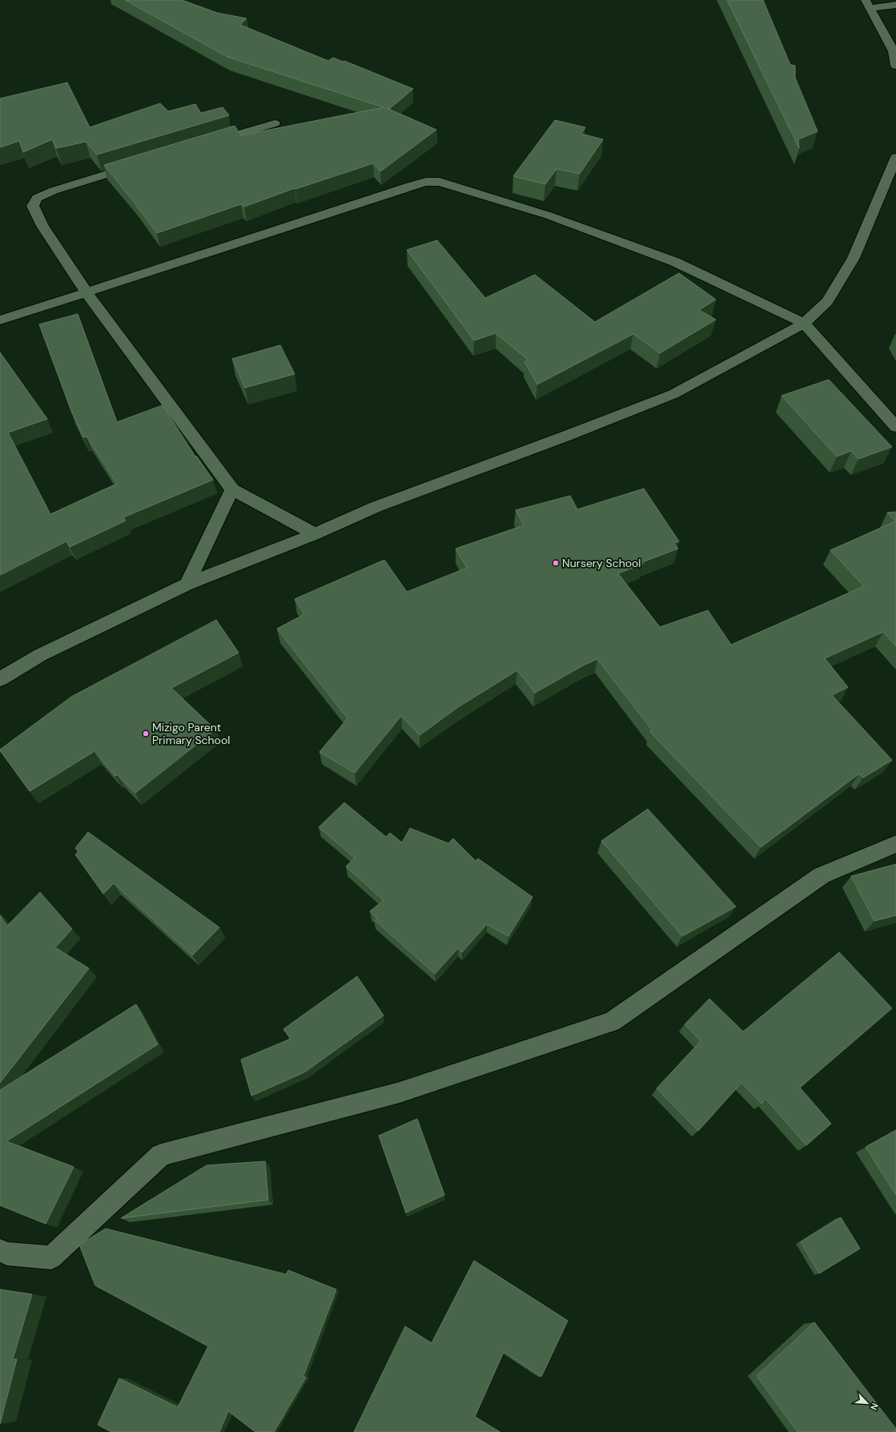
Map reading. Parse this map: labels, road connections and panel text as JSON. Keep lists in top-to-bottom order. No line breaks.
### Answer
{"places":["Nursery School","Mizigo Parent Primary School"],"north":"bottom right"}
